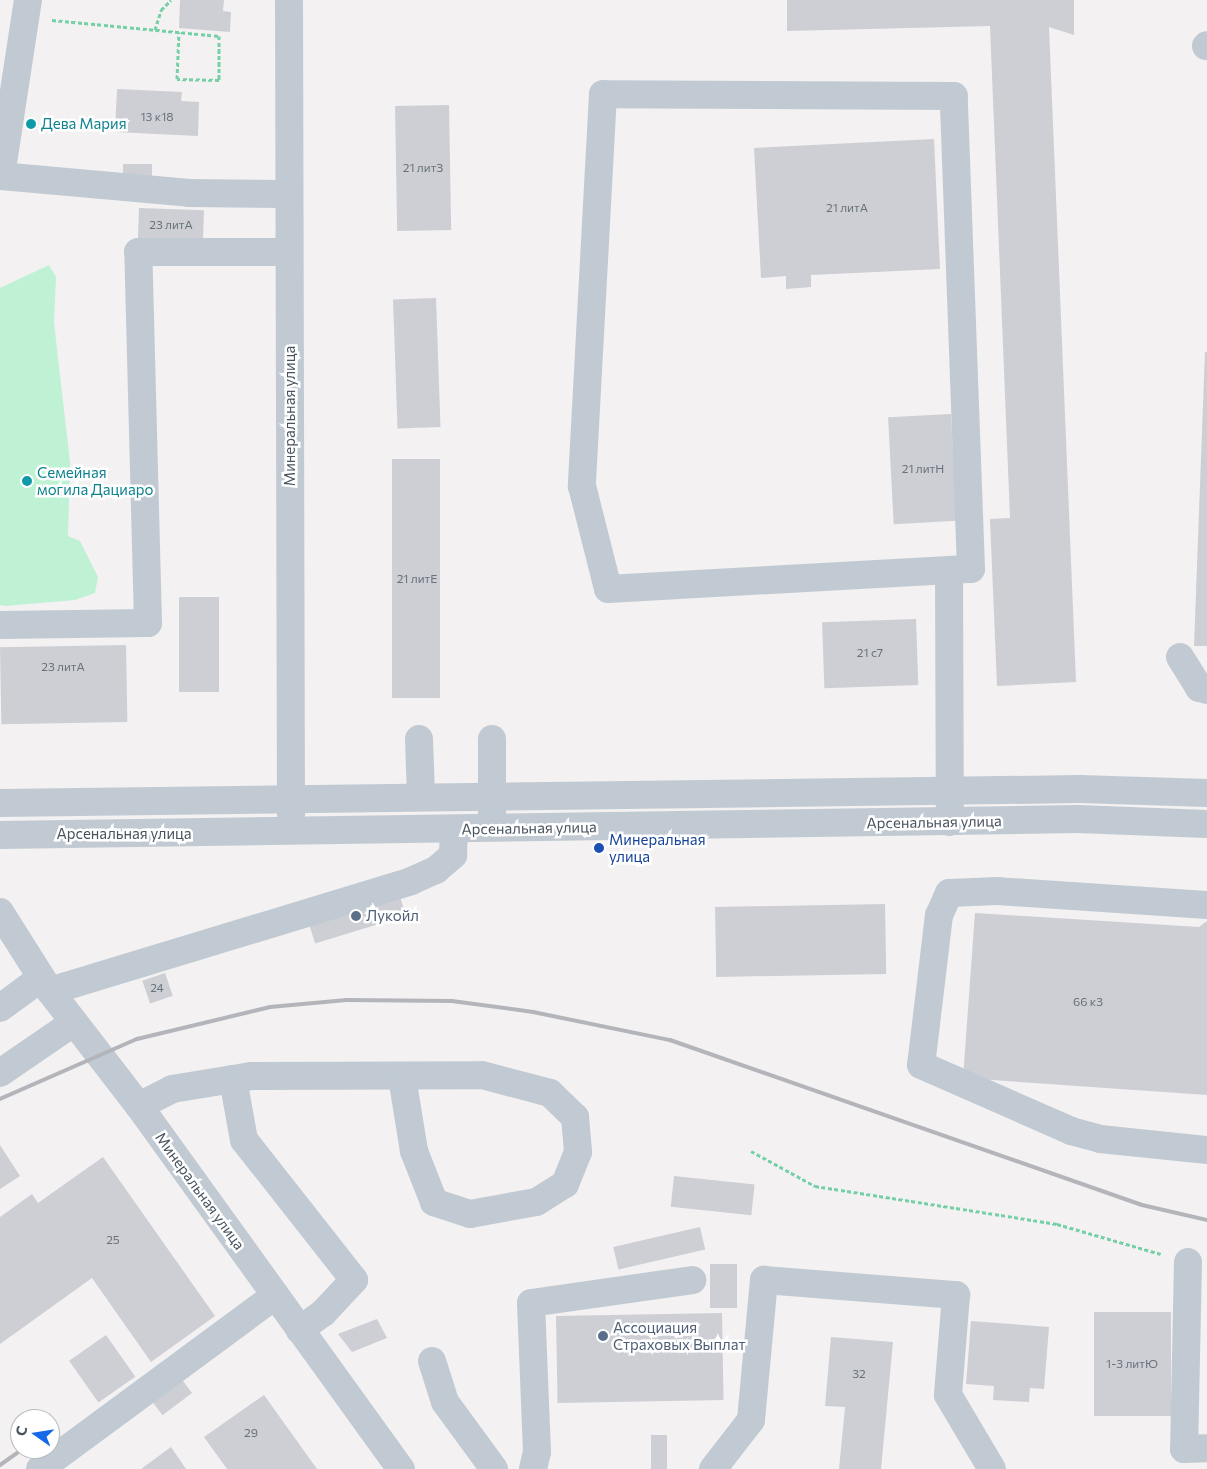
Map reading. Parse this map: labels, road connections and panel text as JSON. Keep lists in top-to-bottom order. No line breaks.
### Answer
{"streets":{"street":["Минеральная улица","Арсенальная улица"]},"crossings":[["Минеральная улица","Арсенальная улица"]],"places":["Дева Мария","Семейная могила Дациаро","Минеральная улица","Лукойл","Ассоциация Страховых Выплат"],"house_numbers":["13 к18","21 литЗ","21 литА","23 литА","21 литН","21 литЕ","21 с7","23 литА","24","66 к3","25","1-3 литЮ","32","29"],"north":"left"}
